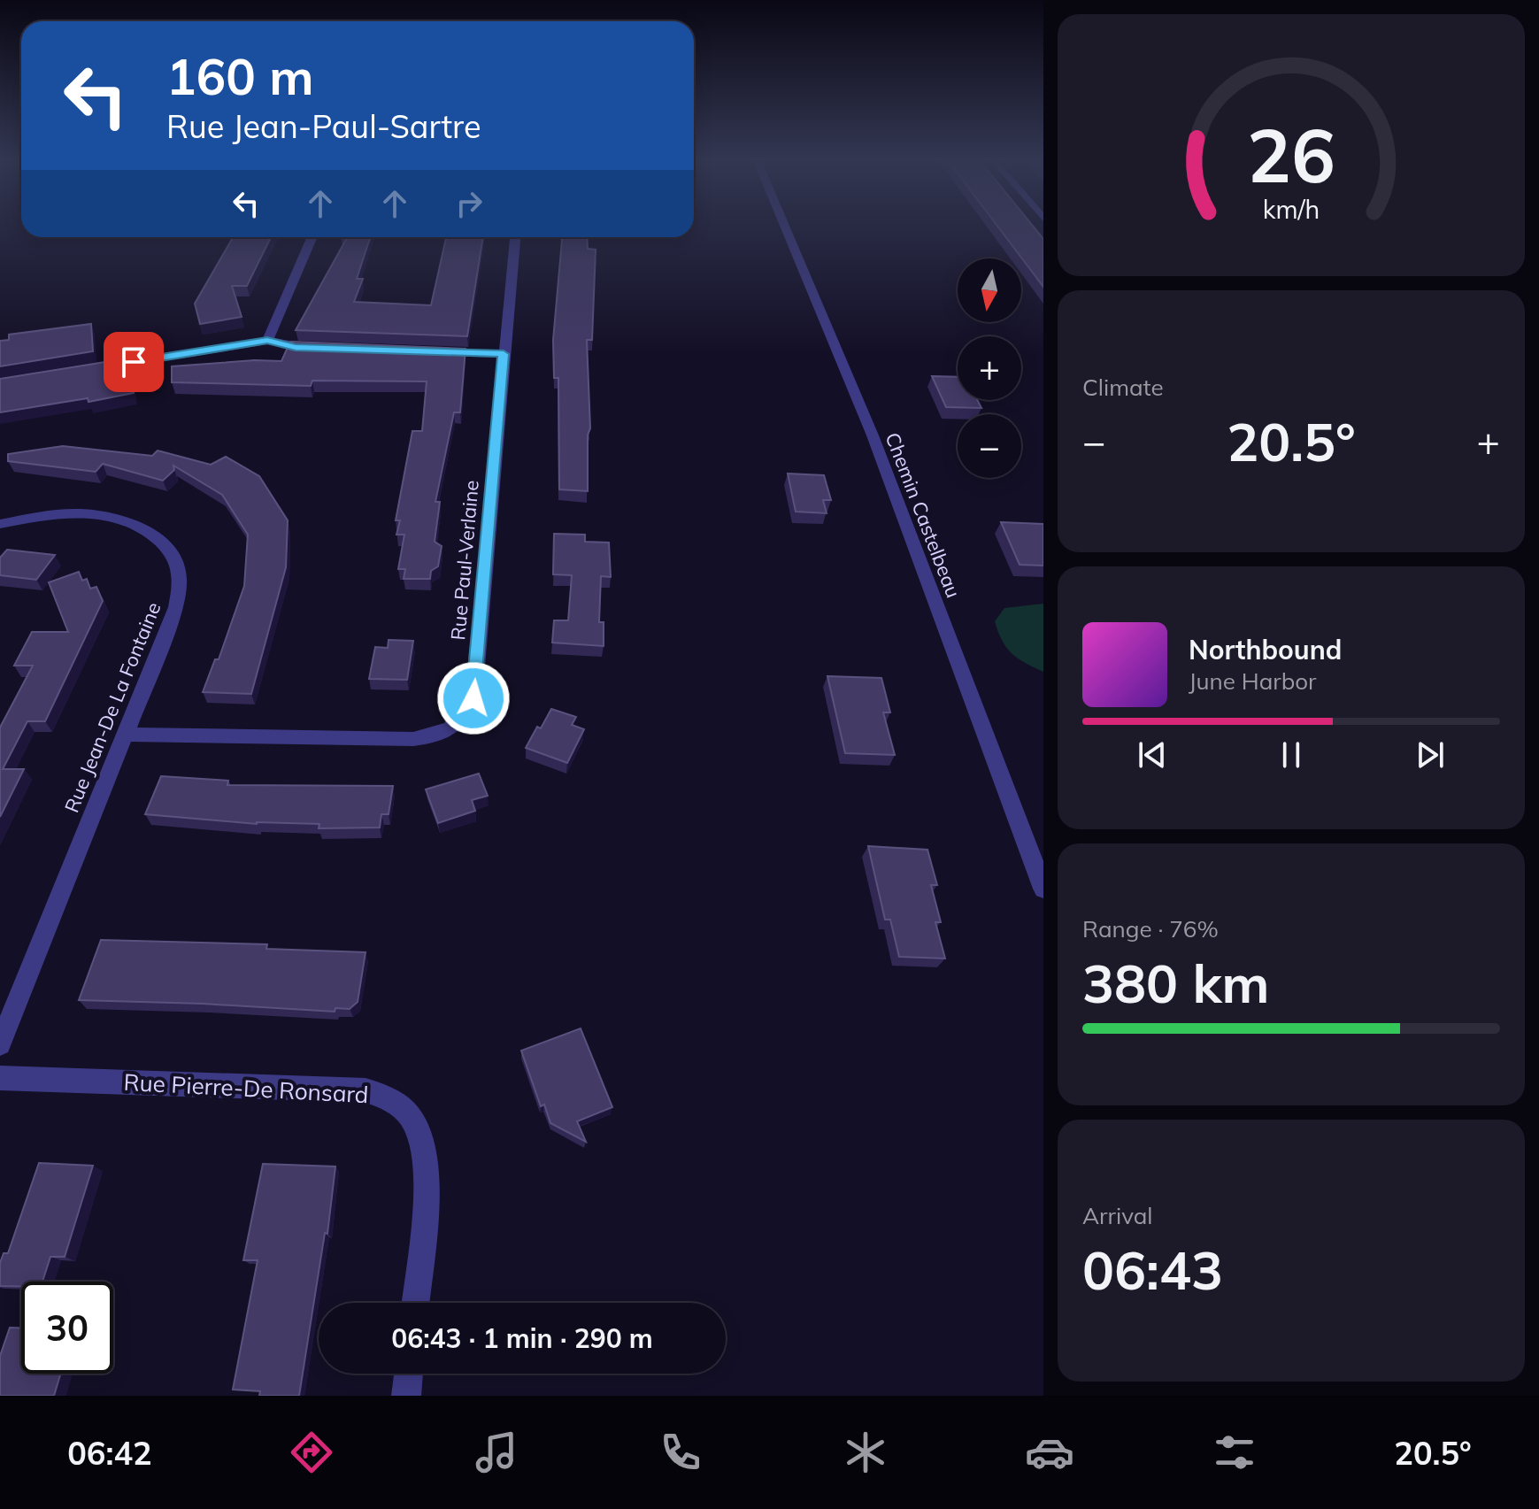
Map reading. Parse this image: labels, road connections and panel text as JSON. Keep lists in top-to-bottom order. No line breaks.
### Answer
{"streets":{"street":["Chemin Castelbeau","Rue Paul-Verlaine","Rue Jean-De La Fontaine","Rue Pierre-De Ronsard"]},"crossings":[["Rue Paul-Verlaine","Rue Jean-De La Fontaine"]],"north":"bottom","page":{"turn":["160 m","Rue Jean-Paul-Sartre"],"map_buttons":["+","−"],"tile":["Climate",["Range · 76%","380 km"],["Arrival","06:43"]],"heat":["−","20.5°","+"],"song":["Northbound","June Harbor"],"limit":"30","trip":"06:43 · 1 min · 290 m","tabs":["06:42","20.5°"],"gauge":["26","km/h"]}}
